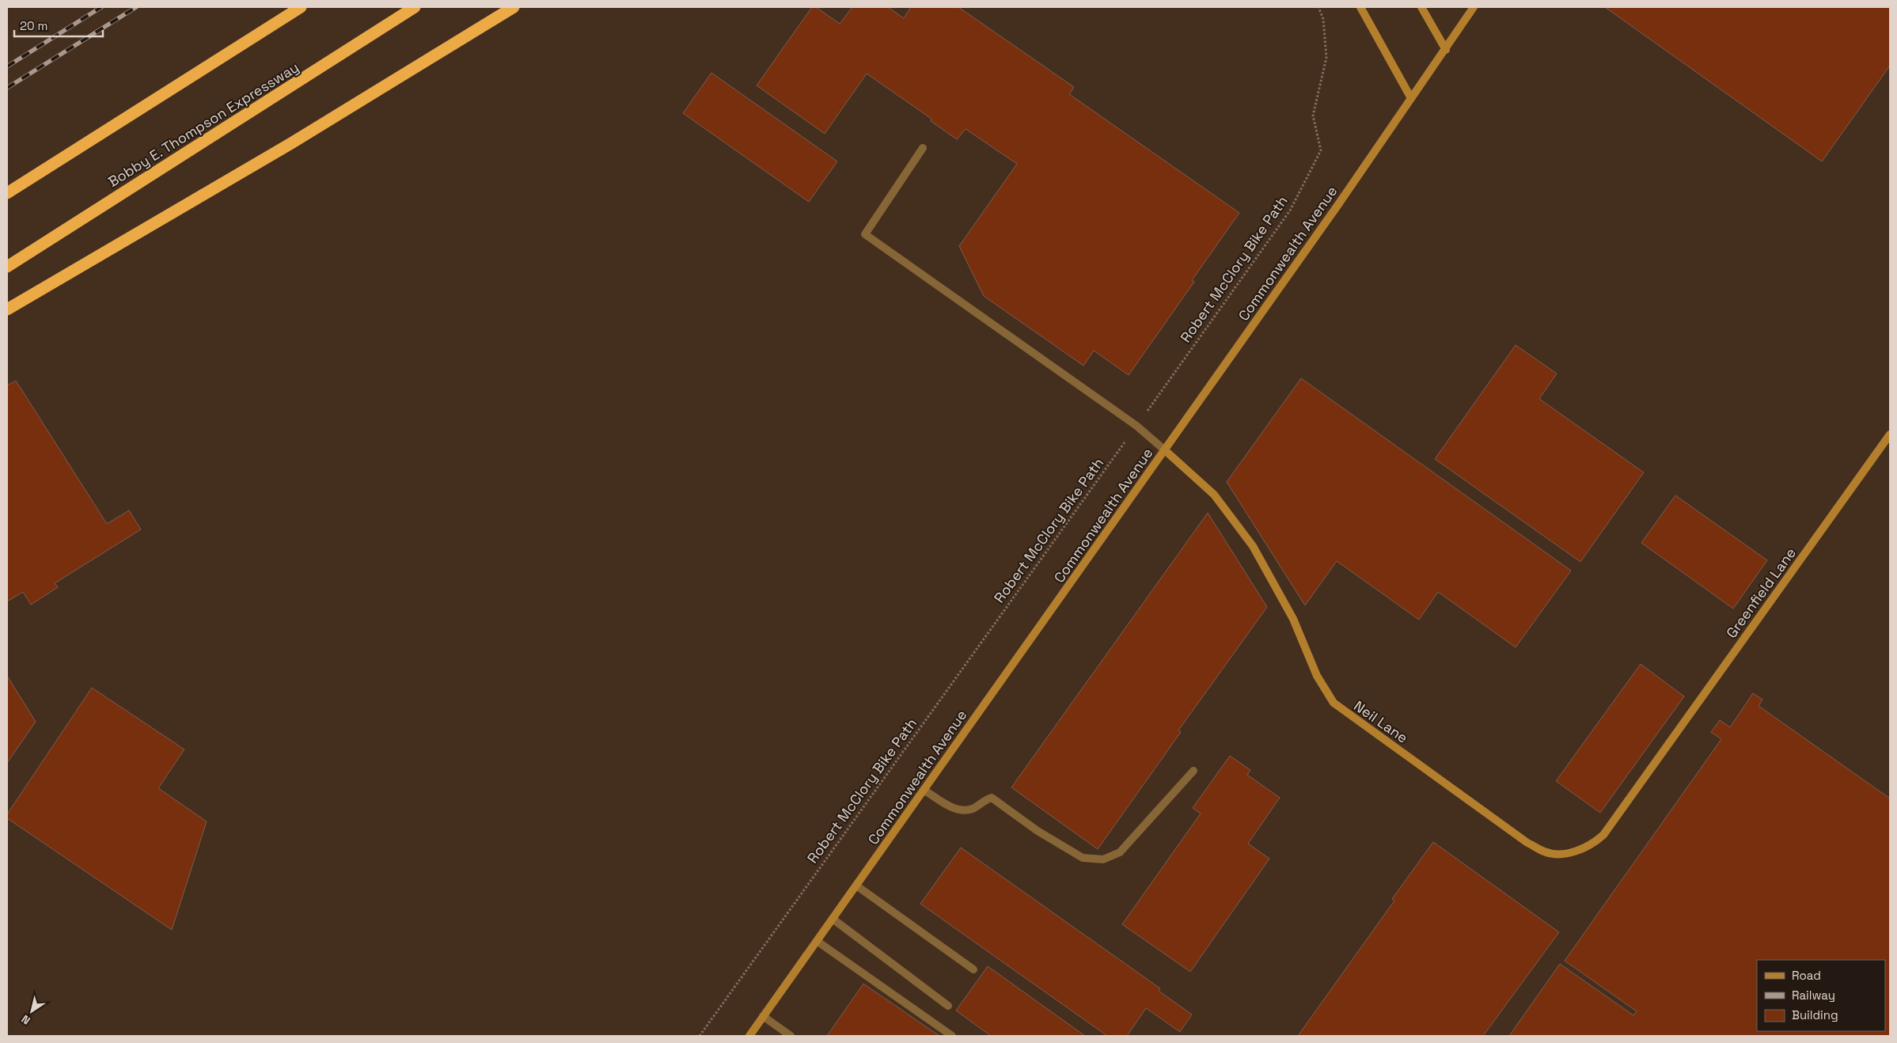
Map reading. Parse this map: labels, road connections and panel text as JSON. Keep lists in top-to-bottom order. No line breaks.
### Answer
{"streets":{"highway":["Bobby E. Thompson Expressway"],"street":["Commonwealth Avenue","Greenfield Lane","Neil Lane"],"path":["Robert McClory Bike Path"]},"crossings":[["Commonwealth Avenue","Neil Lane"],["Greenfield Lane","Neil Lane"]],"legend":["Road","Railway","Building"],"scale_bar":"20 m","north":"bottom left"}
